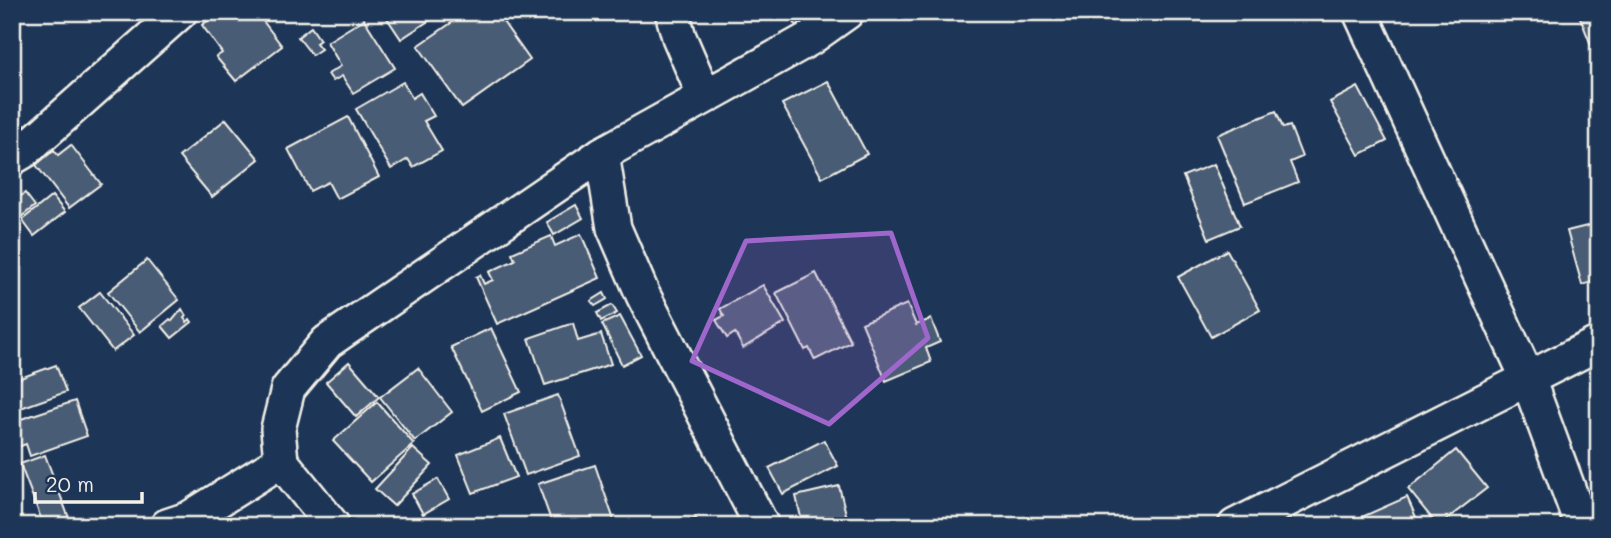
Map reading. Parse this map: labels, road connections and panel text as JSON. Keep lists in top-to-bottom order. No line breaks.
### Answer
{"scale_bar":"20 m"}
